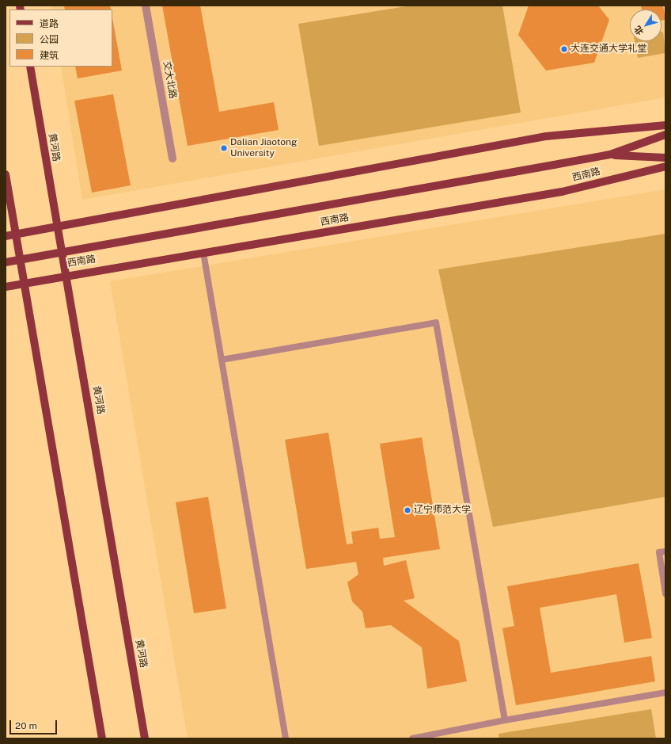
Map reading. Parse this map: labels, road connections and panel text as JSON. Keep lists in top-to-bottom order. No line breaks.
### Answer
{"streets":{"main road":["黄河路","西南路"],"street":["交大北路"]},"crossings":[["黄河路","西南路"]],"places":["大连交通大学礼堂","Dalian Jiaotong University","辽宁师范大学"],"legend":["道路","公园","建筑"],"scale_bar":"20 m","north":"bottom left"}
